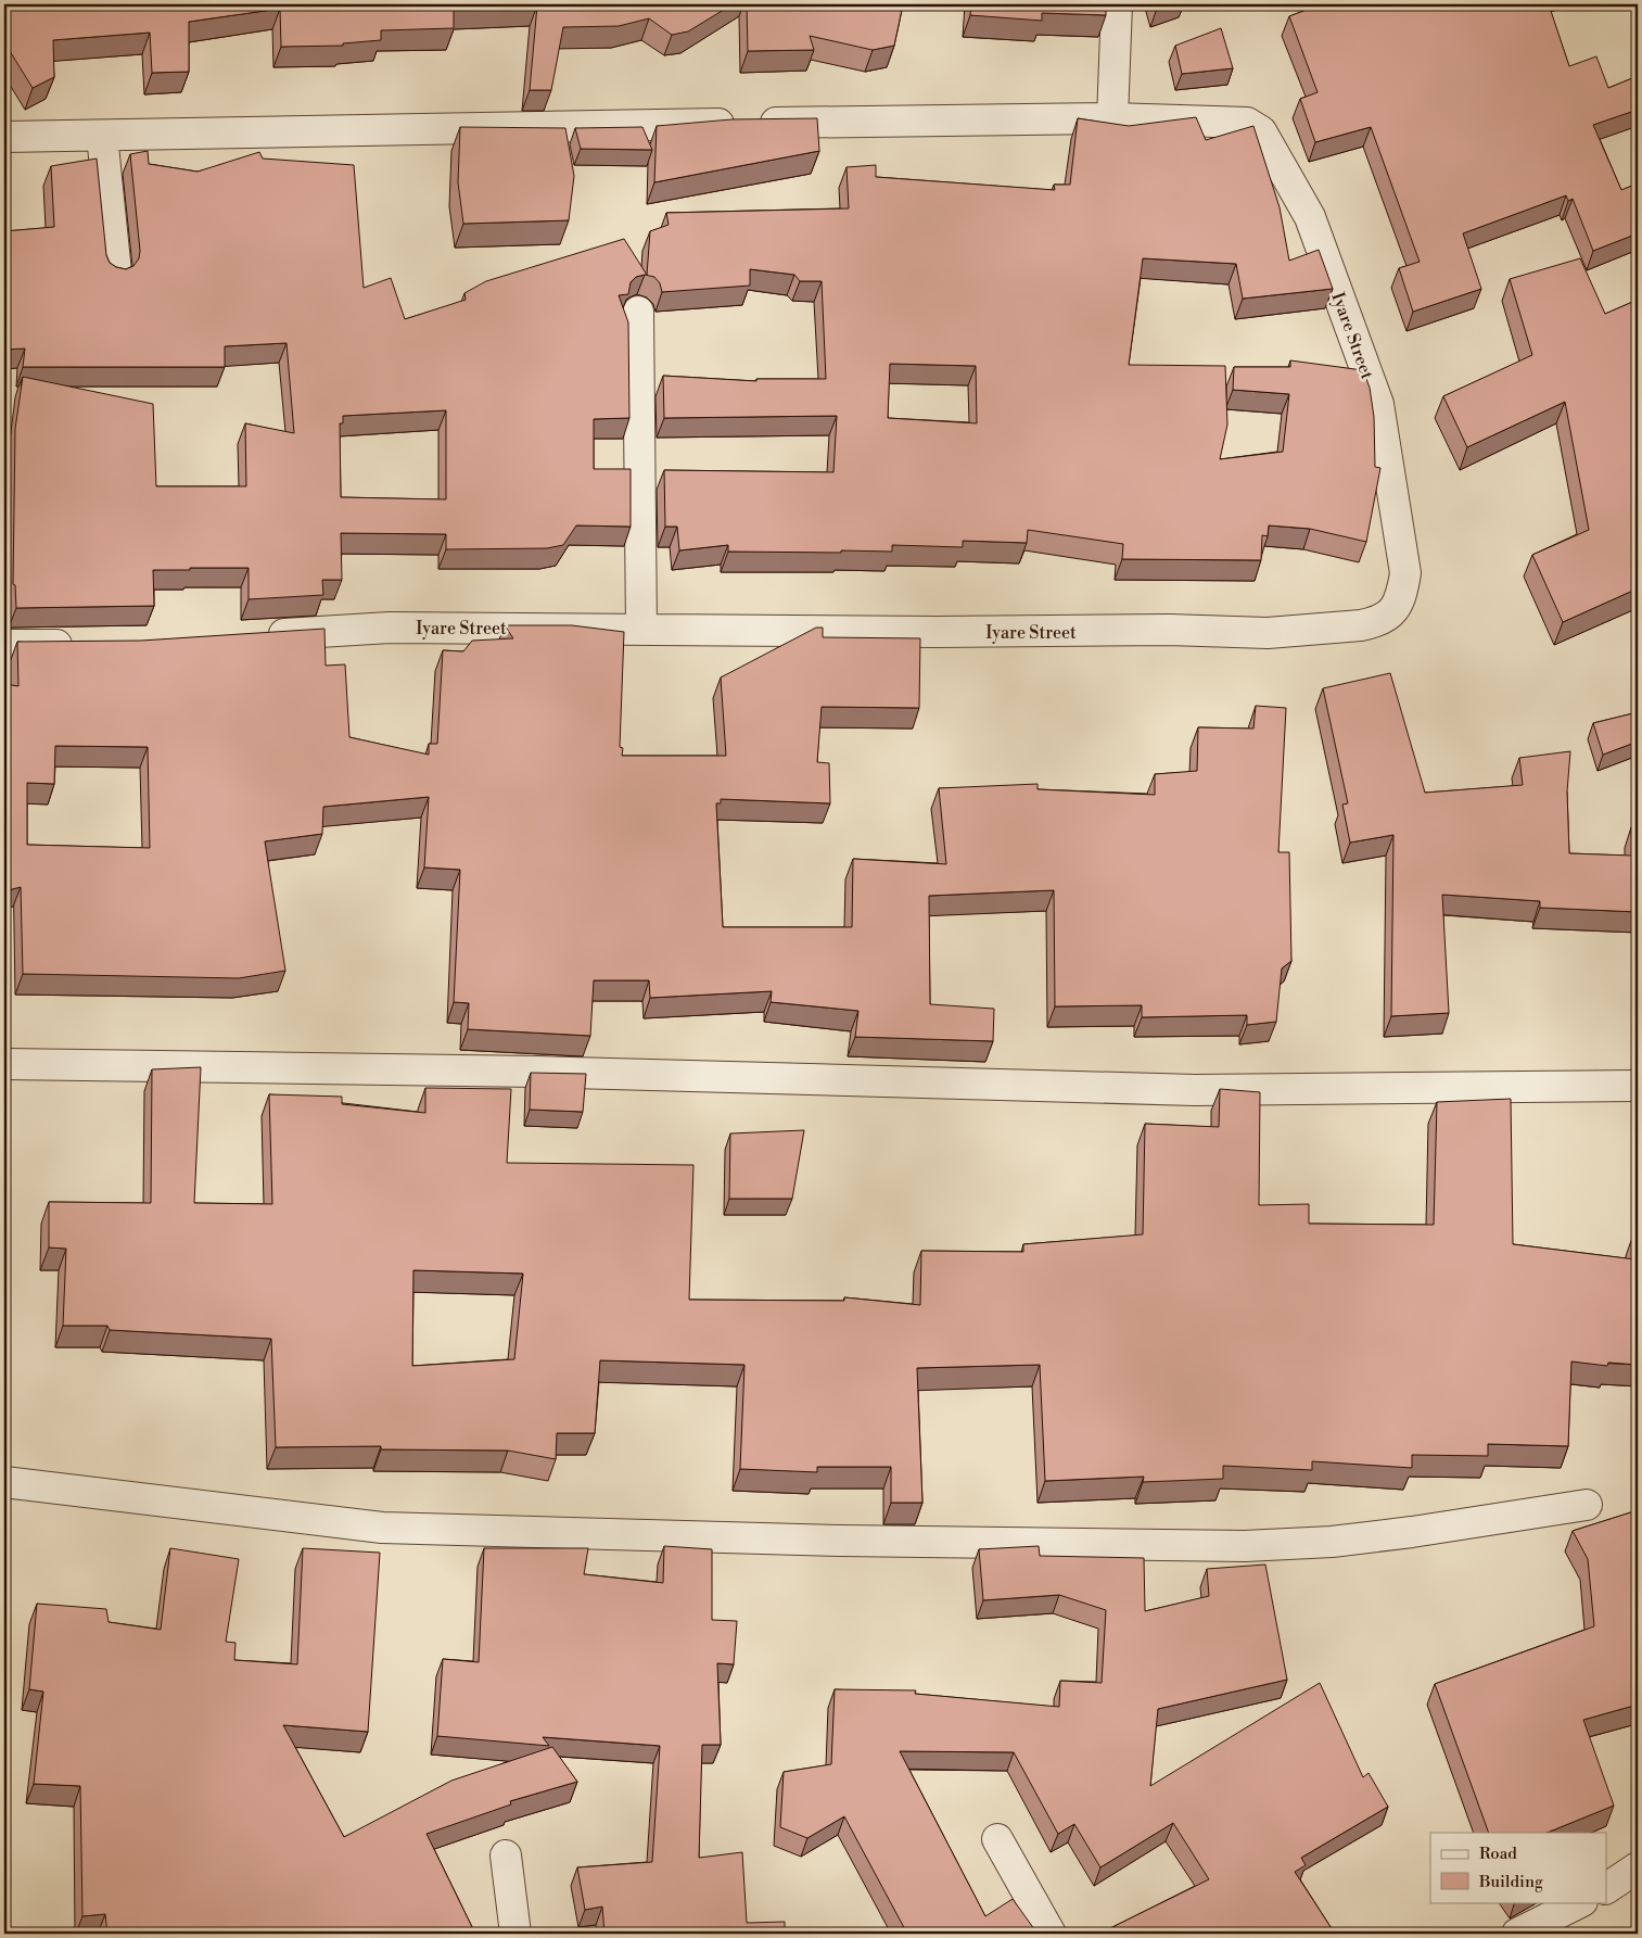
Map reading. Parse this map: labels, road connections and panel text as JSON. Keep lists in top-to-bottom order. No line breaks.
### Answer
{"streets":{"street":["Iyare Street"]},"legend":["Road","Building"]}
